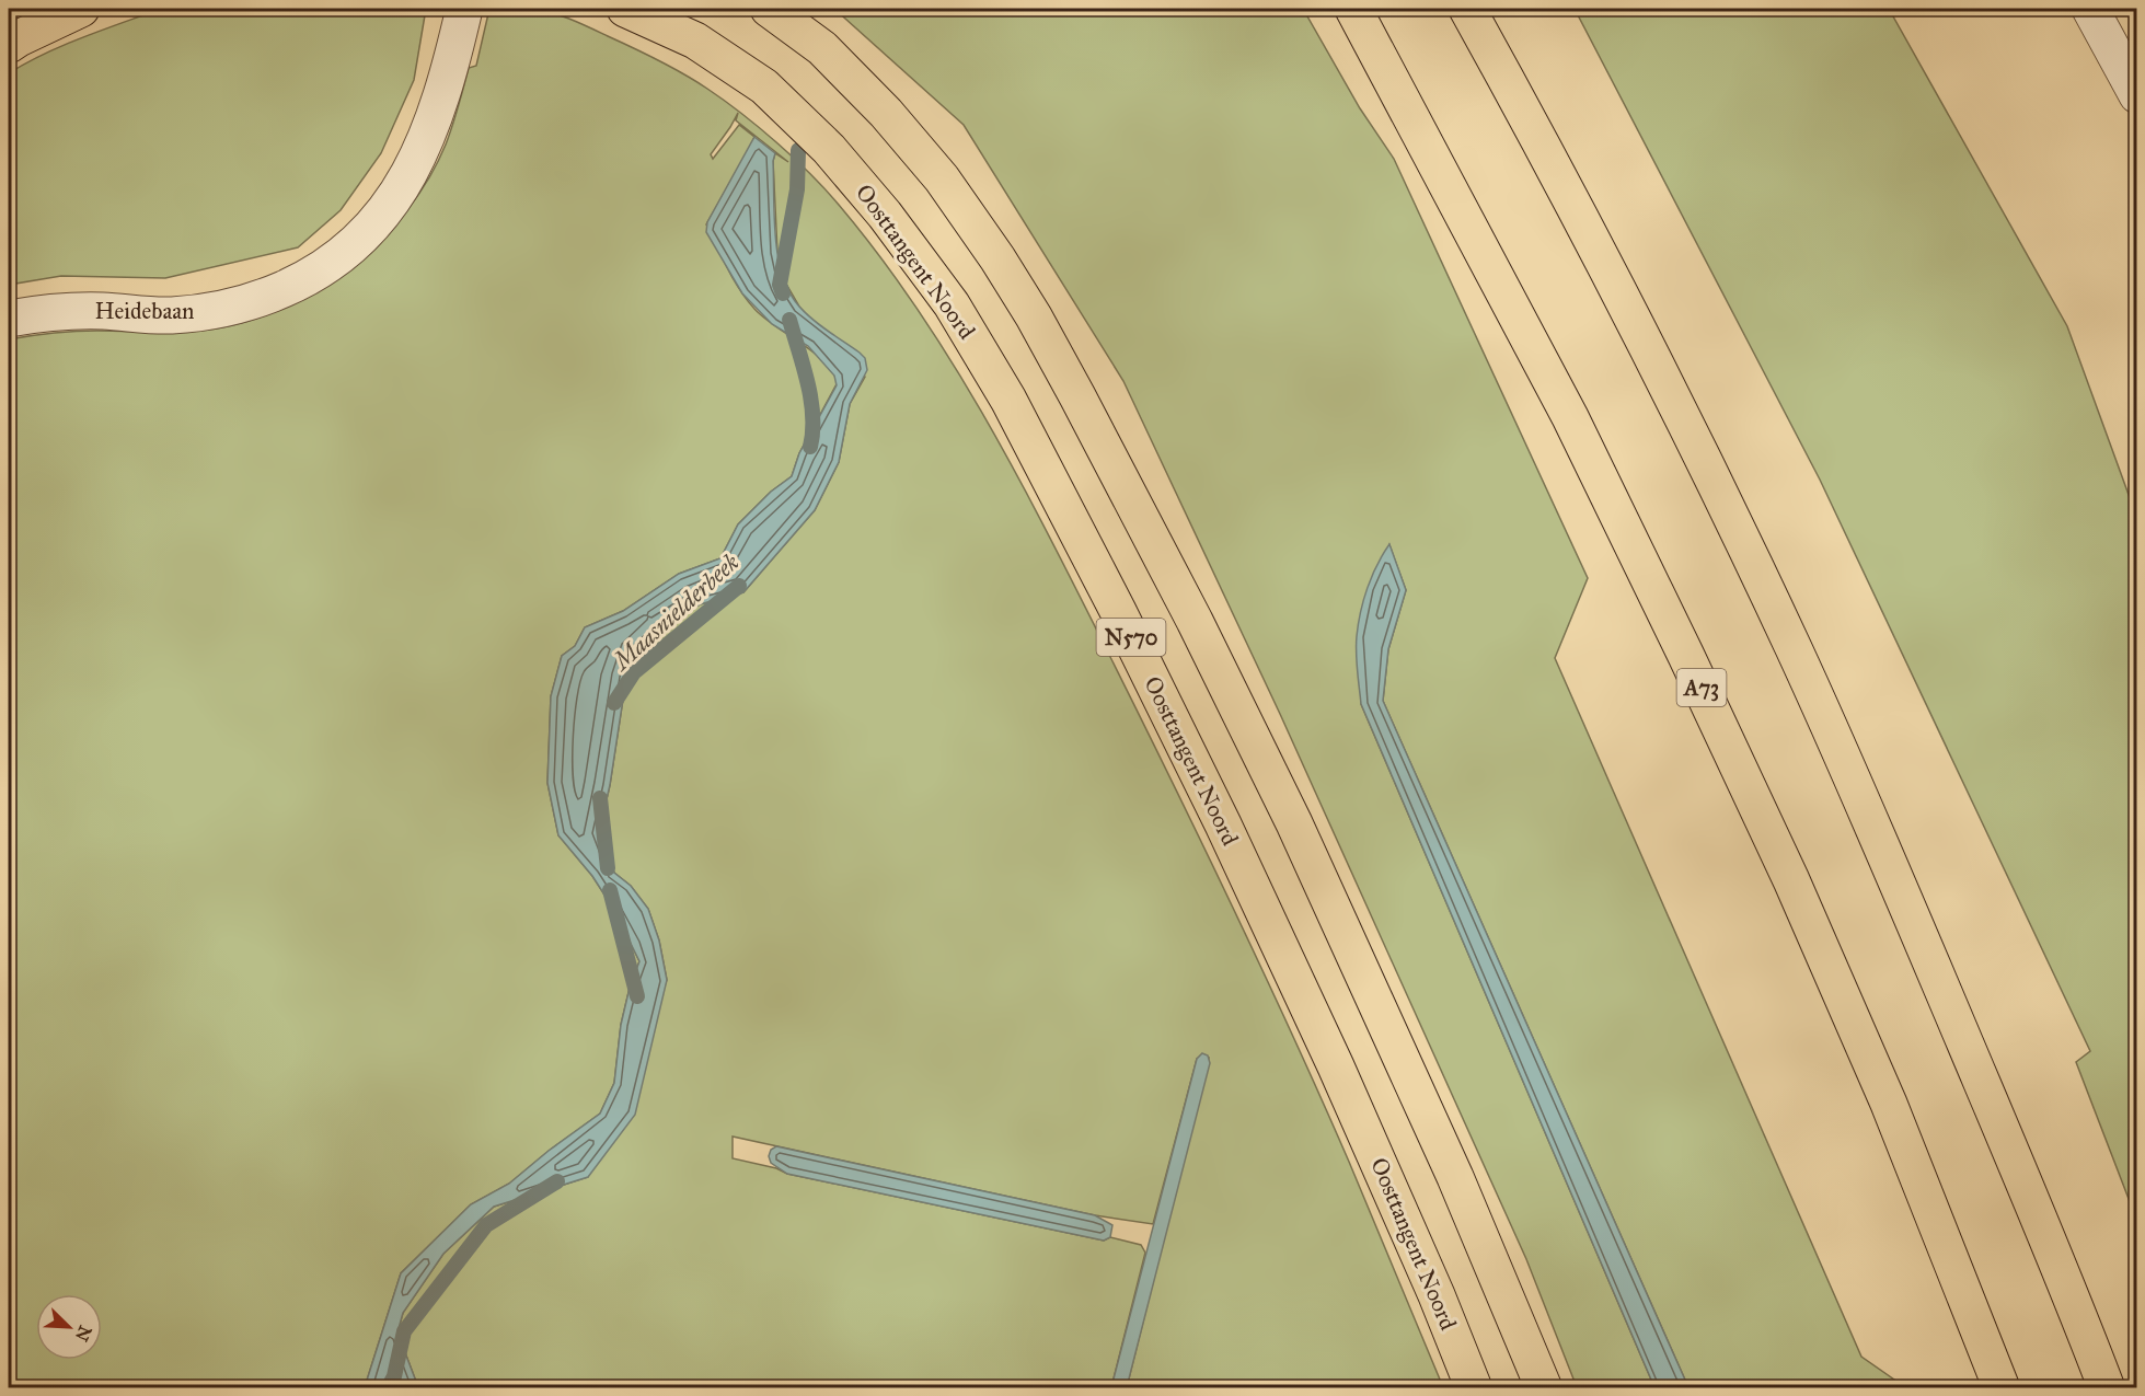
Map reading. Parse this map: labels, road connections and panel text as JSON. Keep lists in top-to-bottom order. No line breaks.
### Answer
{"streets":{"main road":["Oosttangent Noord","N570","A73"],"street":["Heidebaan"]},"water":["Maasnielderbeek"],"north":"bottom right"}
